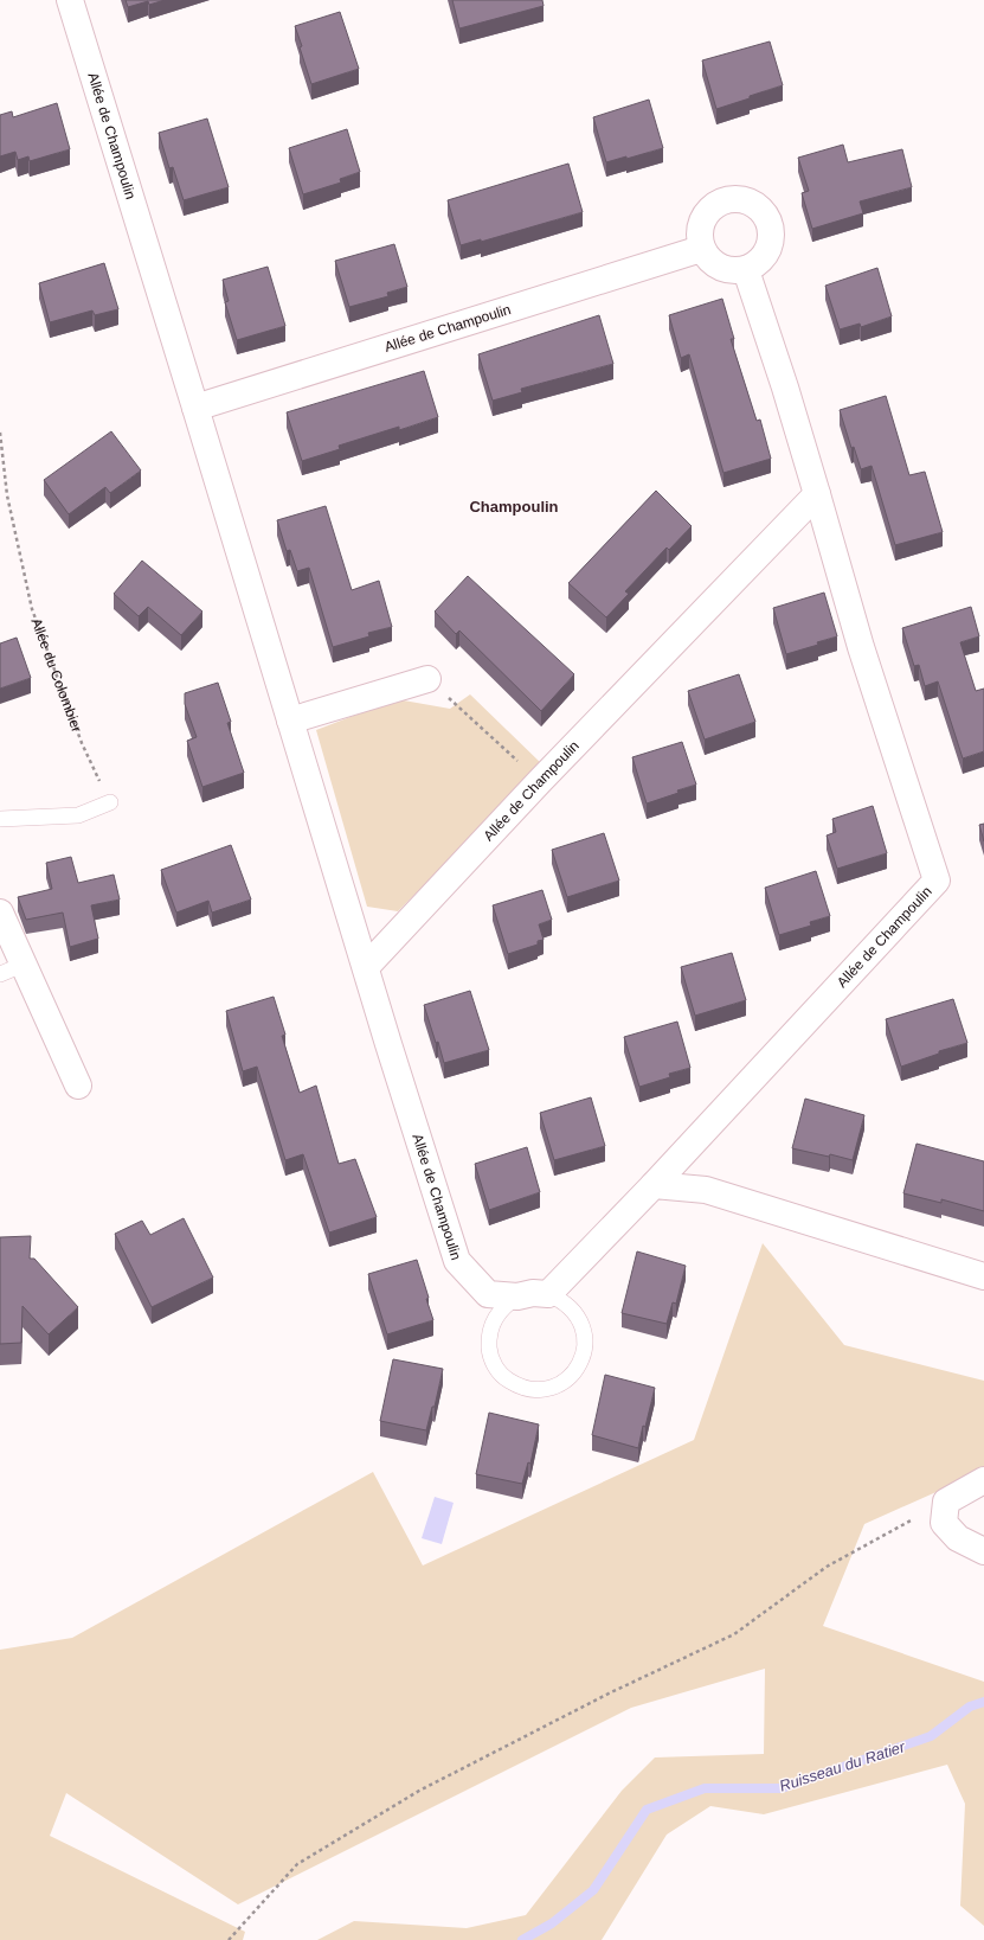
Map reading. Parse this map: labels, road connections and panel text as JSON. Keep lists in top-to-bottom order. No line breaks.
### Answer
{"streets":{"street":["Allée de Champoulin"],"path":["Allée du Colombier"]},"districts":["Champoulin"],"water":["Ruisseau du Ratier"]}
